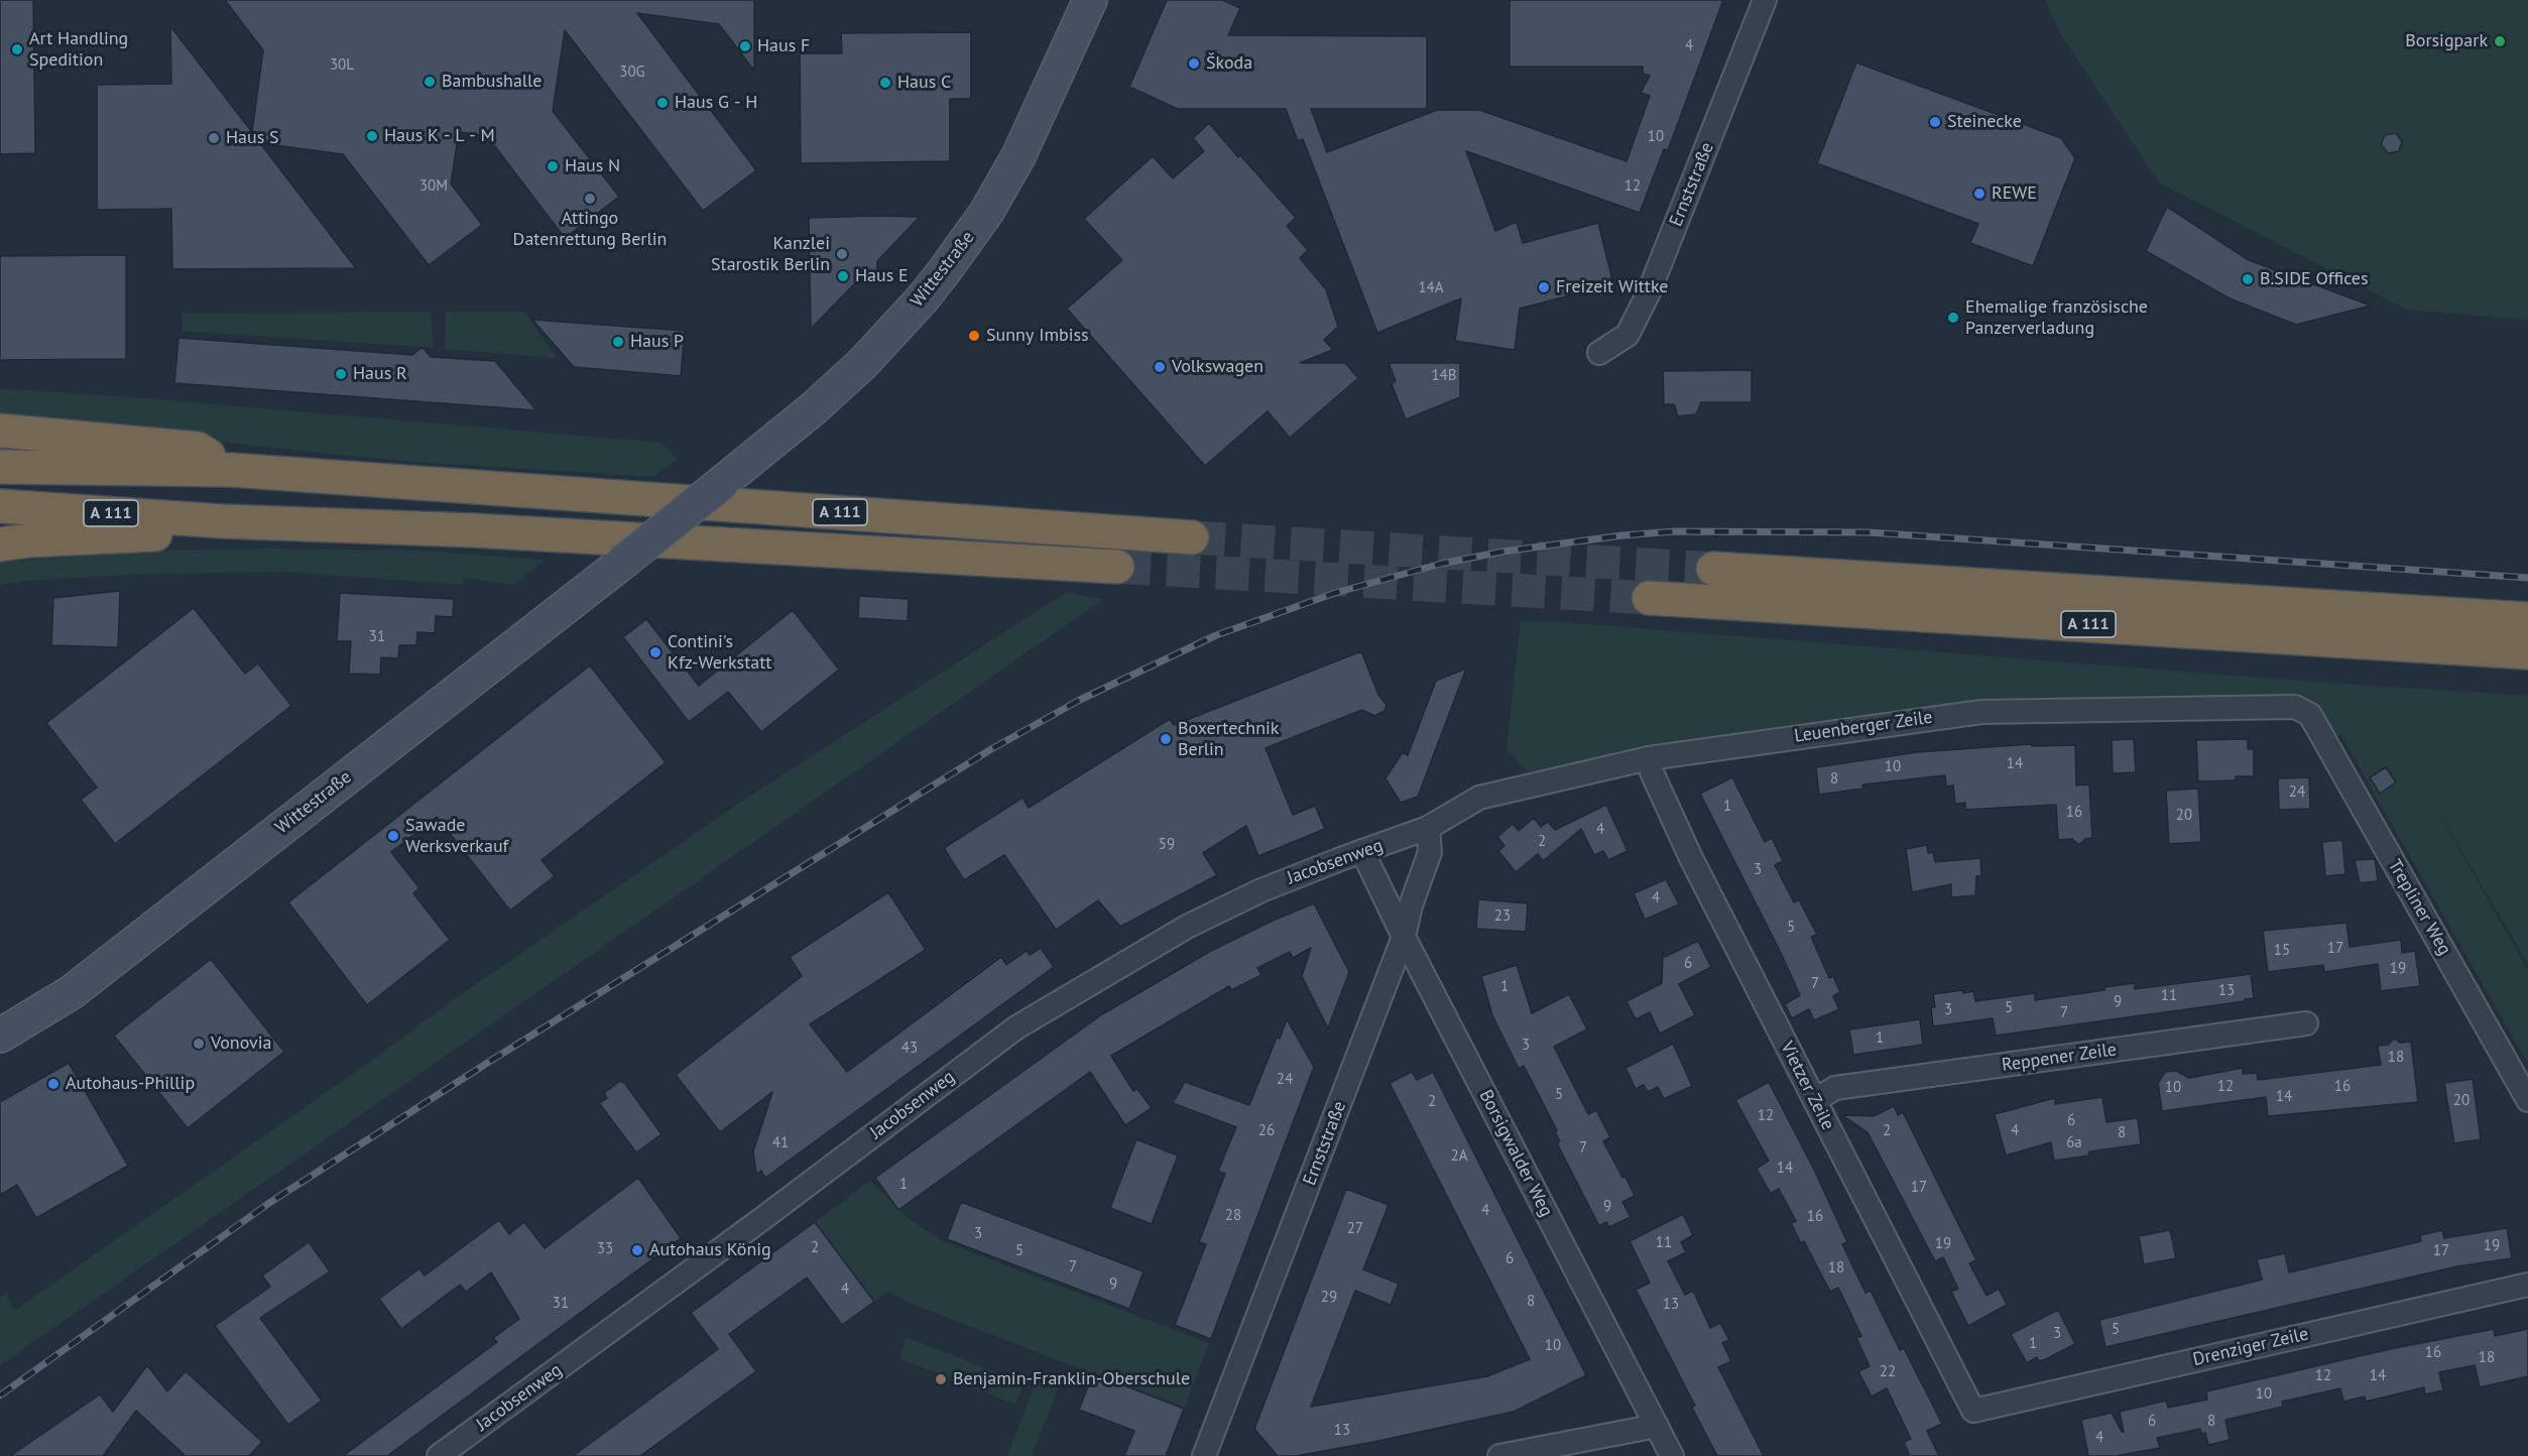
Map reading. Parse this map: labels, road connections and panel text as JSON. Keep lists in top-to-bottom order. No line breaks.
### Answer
{"streets":{"highway":["A 111"],"main road":["Wittestraße"],"street":["Ernststraße","Leuenberger Zeile","Jacobsenweg","Trepliner Weg","Reppener Zeile","Vietzer Zeile","Borsigwalder Weg","Drenziger Zeile"]},"crossings":[["Ernststraße","Leuenberger Zeile"],["Ernststraße","Jacobsenweg"],["Ernststraße","Borsigwalder Weg"],["Leuenberger Zeile","Jacobsenweg"],["Leuenberger Zeile","Trepliner Weg"],["Leuenberger Zeile","Vietzer Zeile"],["Jacobsenweg","Borsigwalder Weg"],["Reppener Zeile","Vietzer Zeile"],["Vietzer Zeile","Drenziger Zeile"]],"places":["Borsigpark","Haus F","Art Handling Spedition","Škoda","Bambushalle","Haus C","Haus G - H","Steinecke","Haus K - L - M","Haus S","Haus N","REWE","Attingo Datenrettung Berlin","Kanzlei Starostik Berlin","Haus E","B.SIDE Offices","Freizeit Wittke","Ehemalige französische Panzerverladung","Sunny Imbiss","Haus P","Volkswagen","Haus R","Contini's Kfz-Werkstatt","Boxertechnik Berlin","Sawade Werksverkauf","Vonovia","Autohaus-Phillip","Autohaus König","Benjamin-Franklin-Oberschule"],"house_numbers":["4","30L","30G","10","30M","12","14A","14B","31","14","10","8","24","1","16","20","4","2","59","3","4","23","5","17","15","6","19","7","1","13","11","9","5","3","7","1","3","43","18","24","12","16","10","5","14","20","2","12","6","26","2","4","8","41","6a","7","2A","14","1","17","9","4","28","16","27","3","11","19","19","2","33","5","17","6","7","18","9","4","29","8","31","13","5","3","1","10","16","18","22","12","14","10","6","8","13","4"]}
